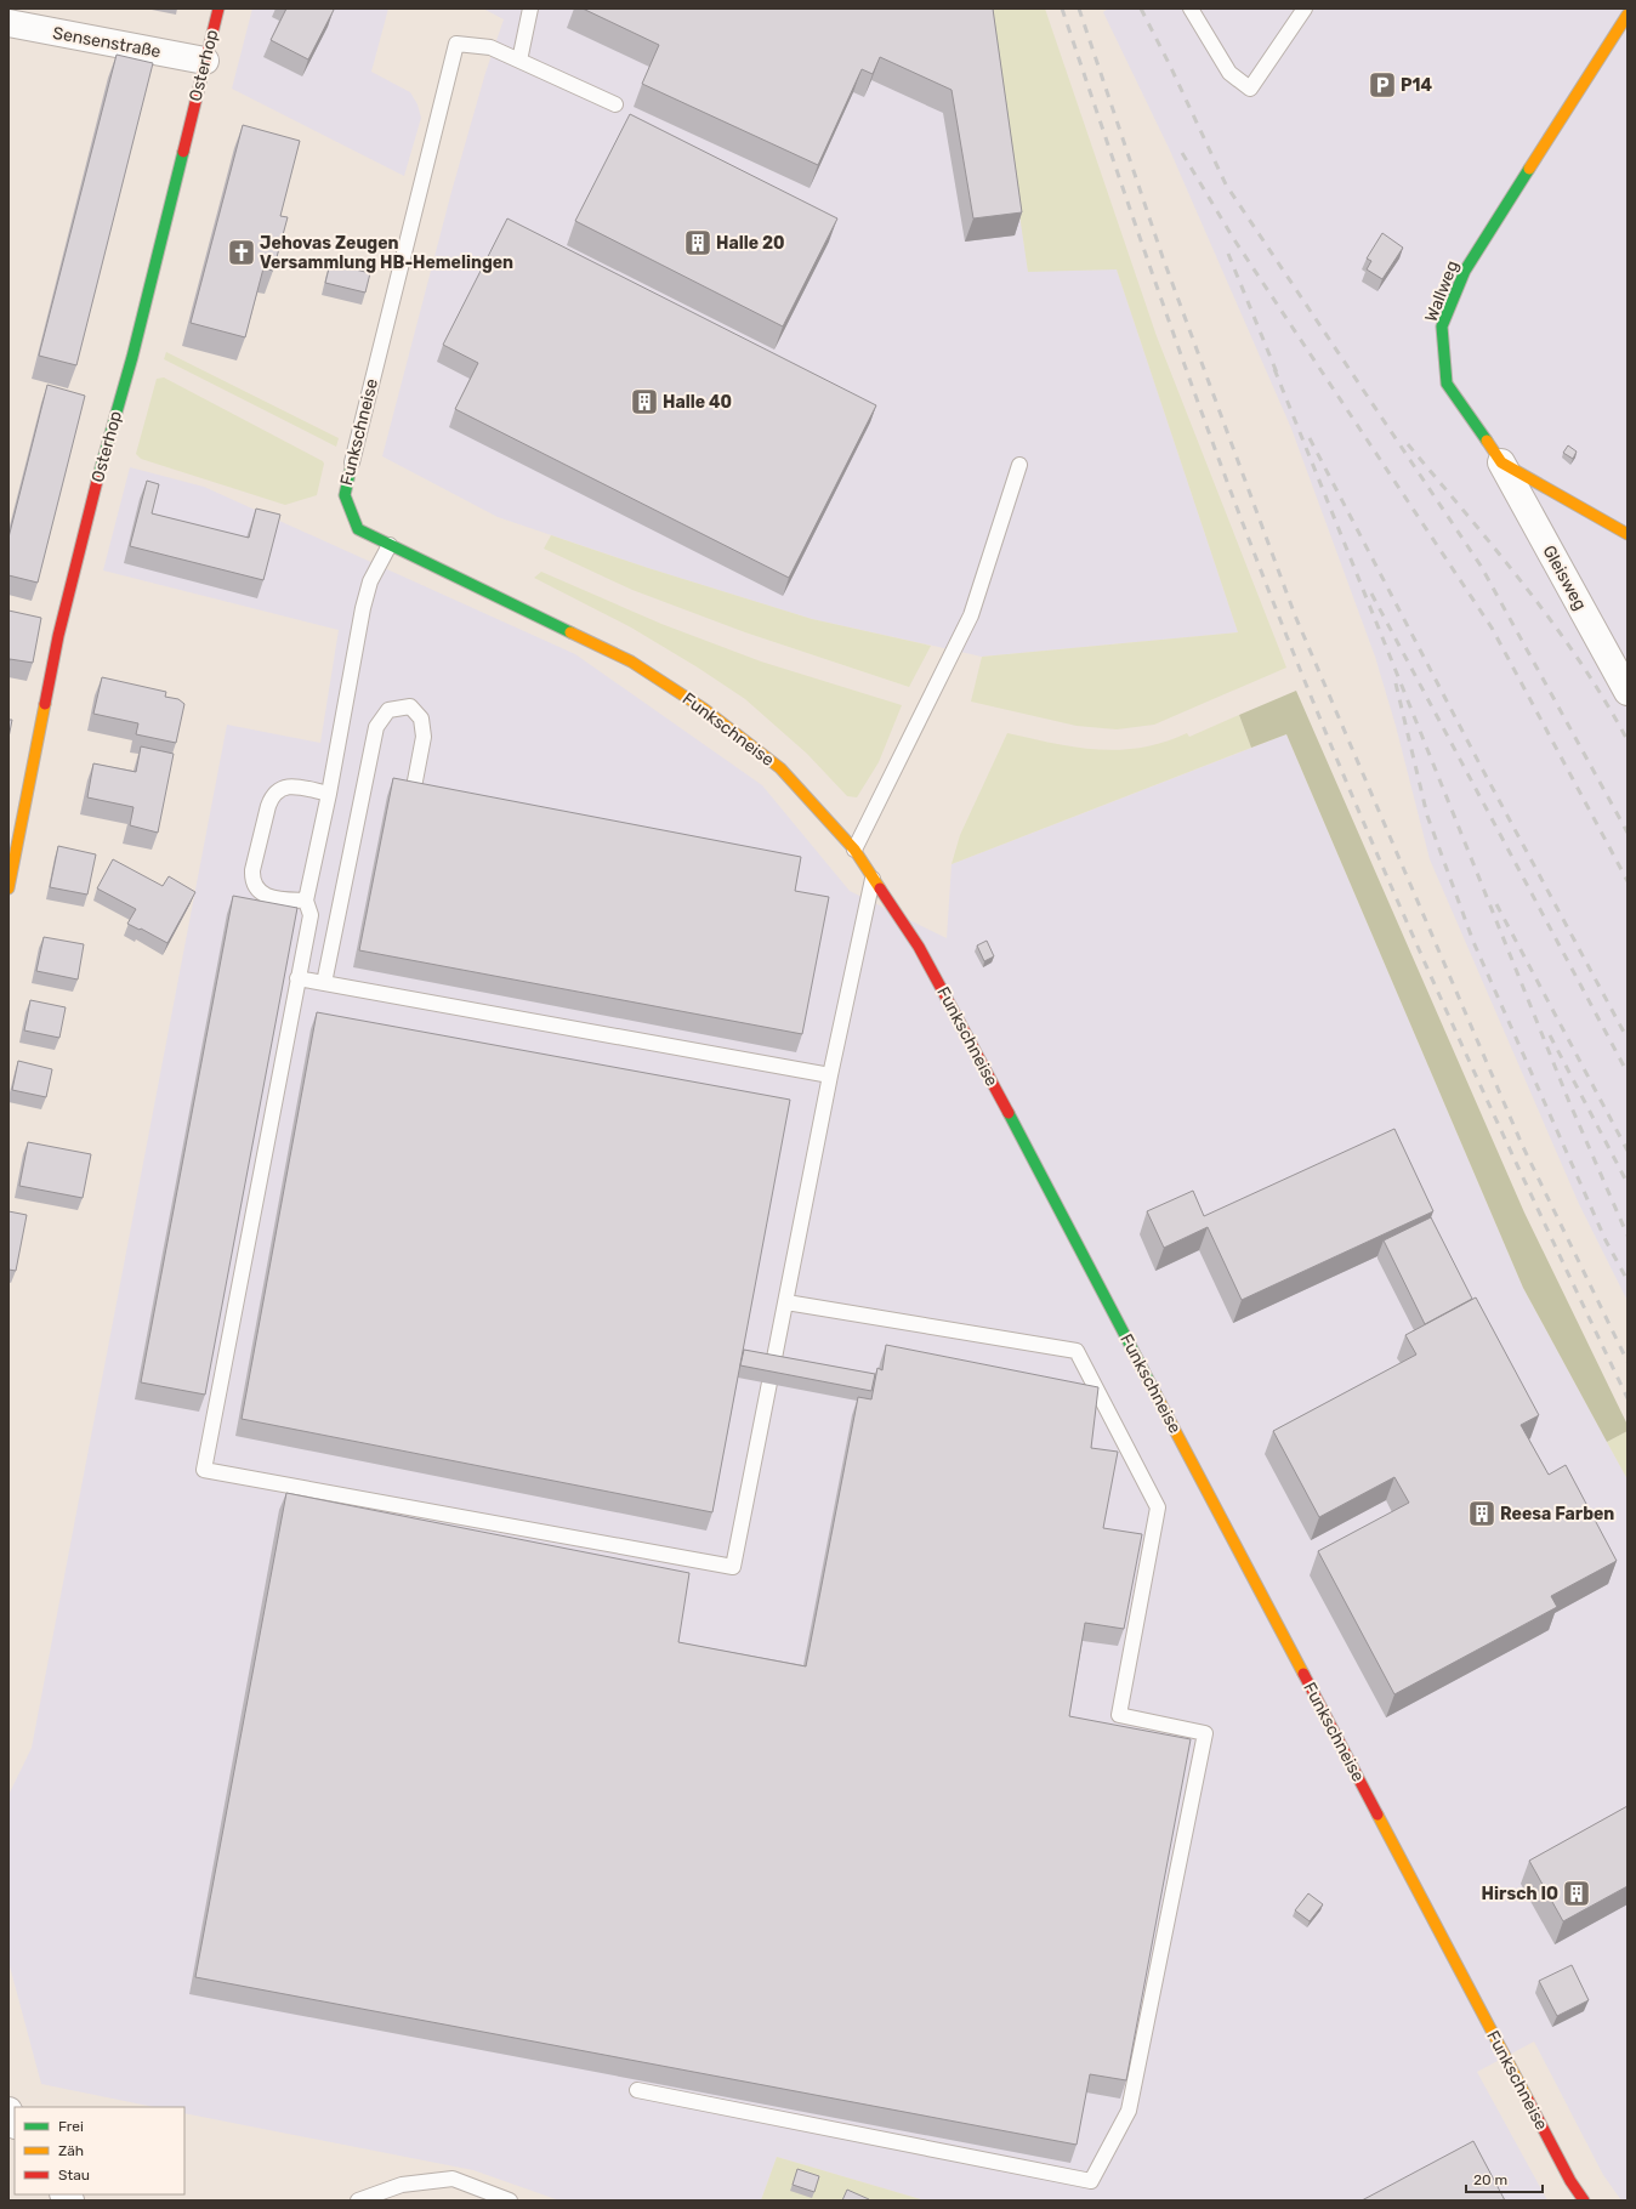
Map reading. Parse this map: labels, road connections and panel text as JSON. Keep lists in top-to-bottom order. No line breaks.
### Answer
{"streets":{"street":["Sensenstraße","Osterhop","Wallweg","Funkschneise","Gleisweg"]},"crossings":[["Sensenstraße","Osterhop"],["Wallweg","Gleisweg"]],"places":{"parking":["P14"],"building":["Halle 20","Halle 40","Reesa Farben","Hirsch IO"],"church":["Jehovas Zeugen Versammlung HB-Hemelingen"]},"legend":["Frei","Zäh","Stau"],"scale_bar":"20 m"}
